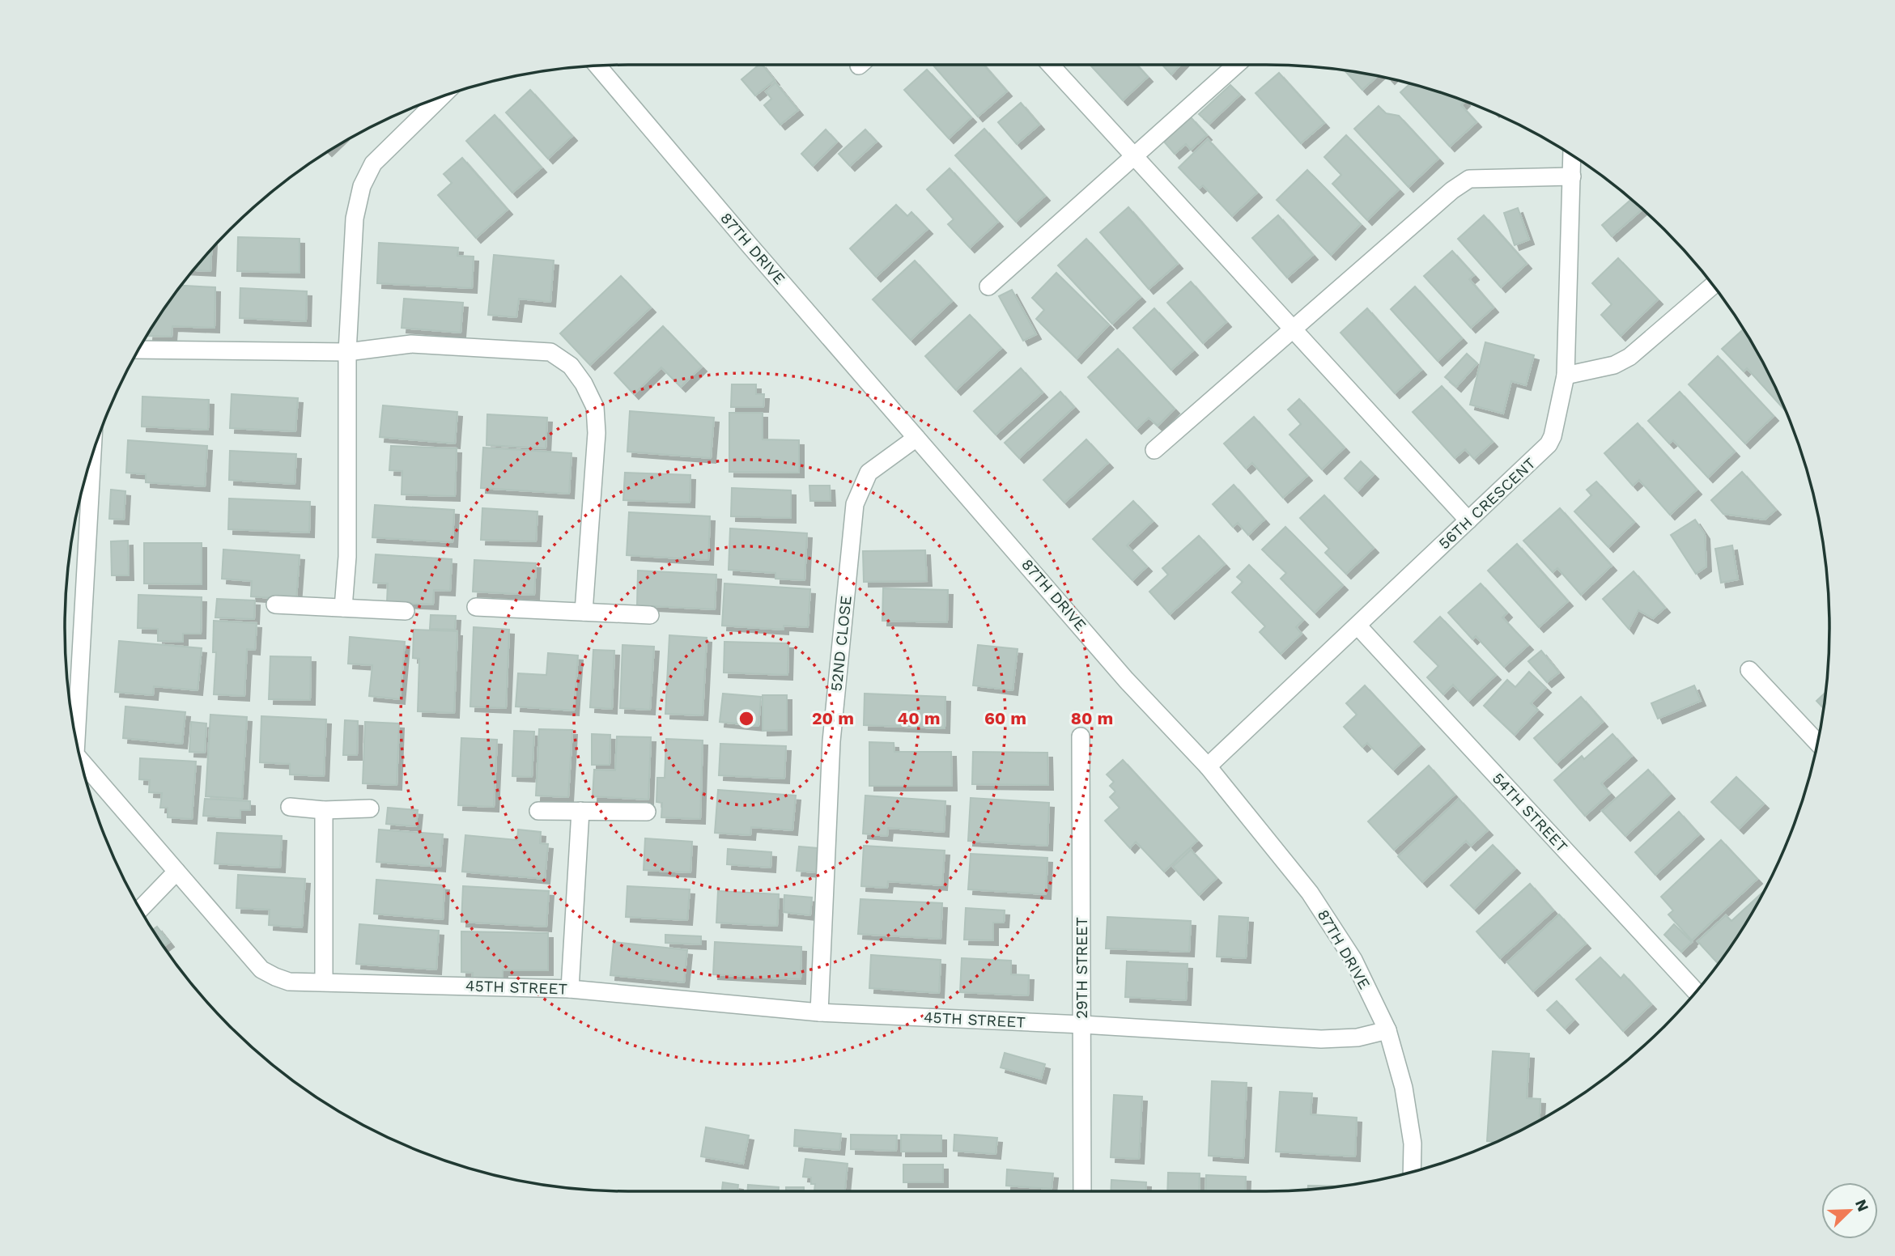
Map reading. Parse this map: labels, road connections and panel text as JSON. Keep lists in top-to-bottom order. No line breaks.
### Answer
{"streets":{"street":["87TH DRIVE","56TH CRESCENT","52ND CLOSE","54TH STREET","29TH STREET","45TH STREET"]},"crossings":[["87TH DRIVE","56TH CRESCENT"],["87TH DRIVE","52ND CLOSE"],["87TH DRIVE","45TH STREET"],["56TH CRESCENT","54TH STREET"],["52ND CLOSE","45TH STREET"],["29TH STREET","45TH STREET"]],"north":"top right","rings":["20 m","40 m","60 m","80 m"]}
